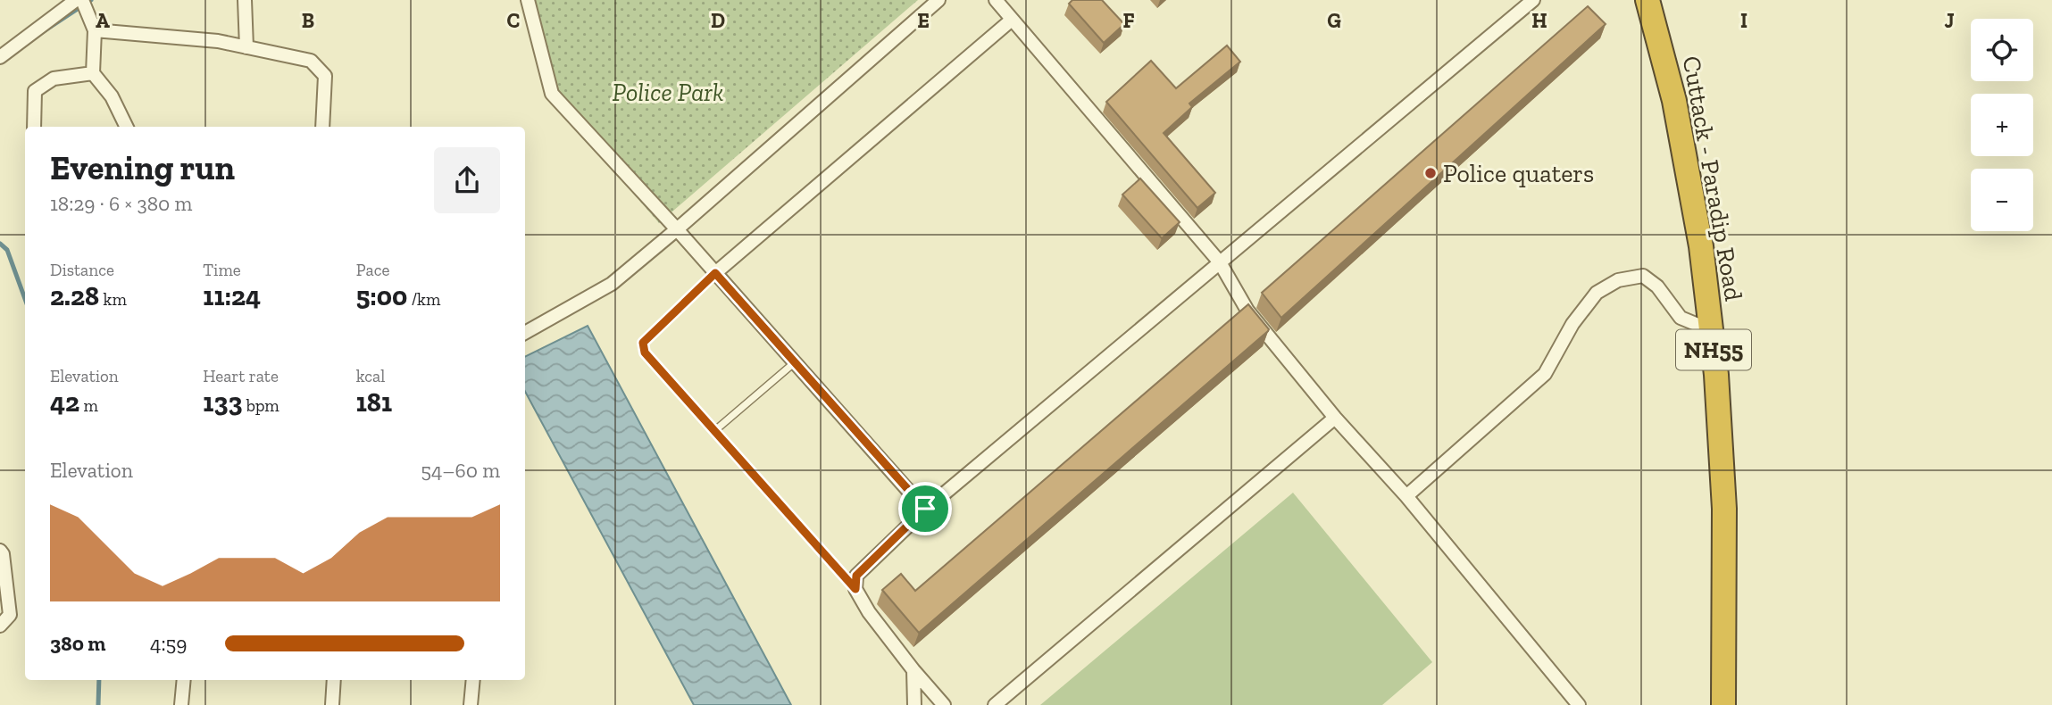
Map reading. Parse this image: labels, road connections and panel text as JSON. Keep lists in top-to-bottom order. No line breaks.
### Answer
{"streets":{"highway":["Cuttack - Paradip Road","NH55"]},"parks":["Police Park"],"places":["Police quaters"],"page":{"map_buttons":["+","−"],"heading":["Evening run","18:29 · 6 × 380 m"],"stats":[["Distance","2.28 km"],["Time","11:24"],["Pace","5:00 /km"],["Elevation","42 m"],["Heart rate","133 bpm"],["kcal","181"]],"chart":["Elevation","54–60 m"],"list":[{"name":"380 m","note":"4:59"}]},"grid":{"columns":["A","B","C","D","E","F","G","H","I","J"]}}
